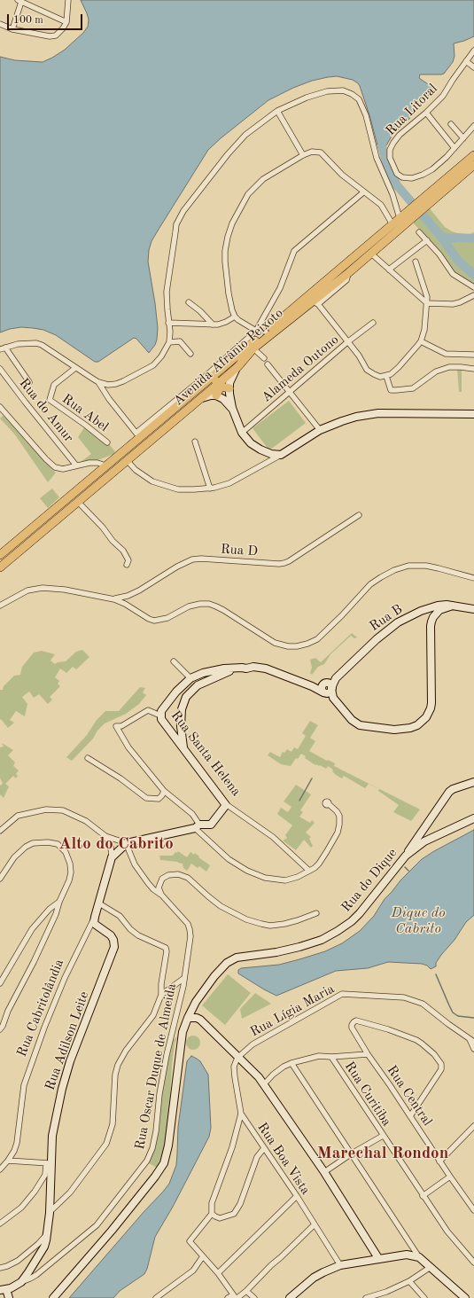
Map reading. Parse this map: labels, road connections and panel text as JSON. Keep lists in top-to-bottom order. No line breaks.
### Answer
{"streets":{"main road":["Avenida Afrânio Peixoto"],"street":["Rua Litoral","Alameda Outono","Rua do Amur","Rua Abel","Rua D","Rua B","Rua Santa Helena","Rua do Dique","Rua Cabritolândia","Rua Lígia Maria","Rua Adilson Leite","Rua Oscar Duque de Almeida","Rua Curitiba","Rua Central","Rua Boa Vista"]},"crossings":[["Rua Cabritolândia","Rua Adilson Leite"],["Rua Lígia Maria","Rua Boa Vista"],["Rua Adilson Leite","Rua Oscar Duque de Almeida"]],"districts":["Alto do Cabrito","Marechal Rondon"],"water":["Dique do Cabrito"],"scale_bar":"100 m"}
